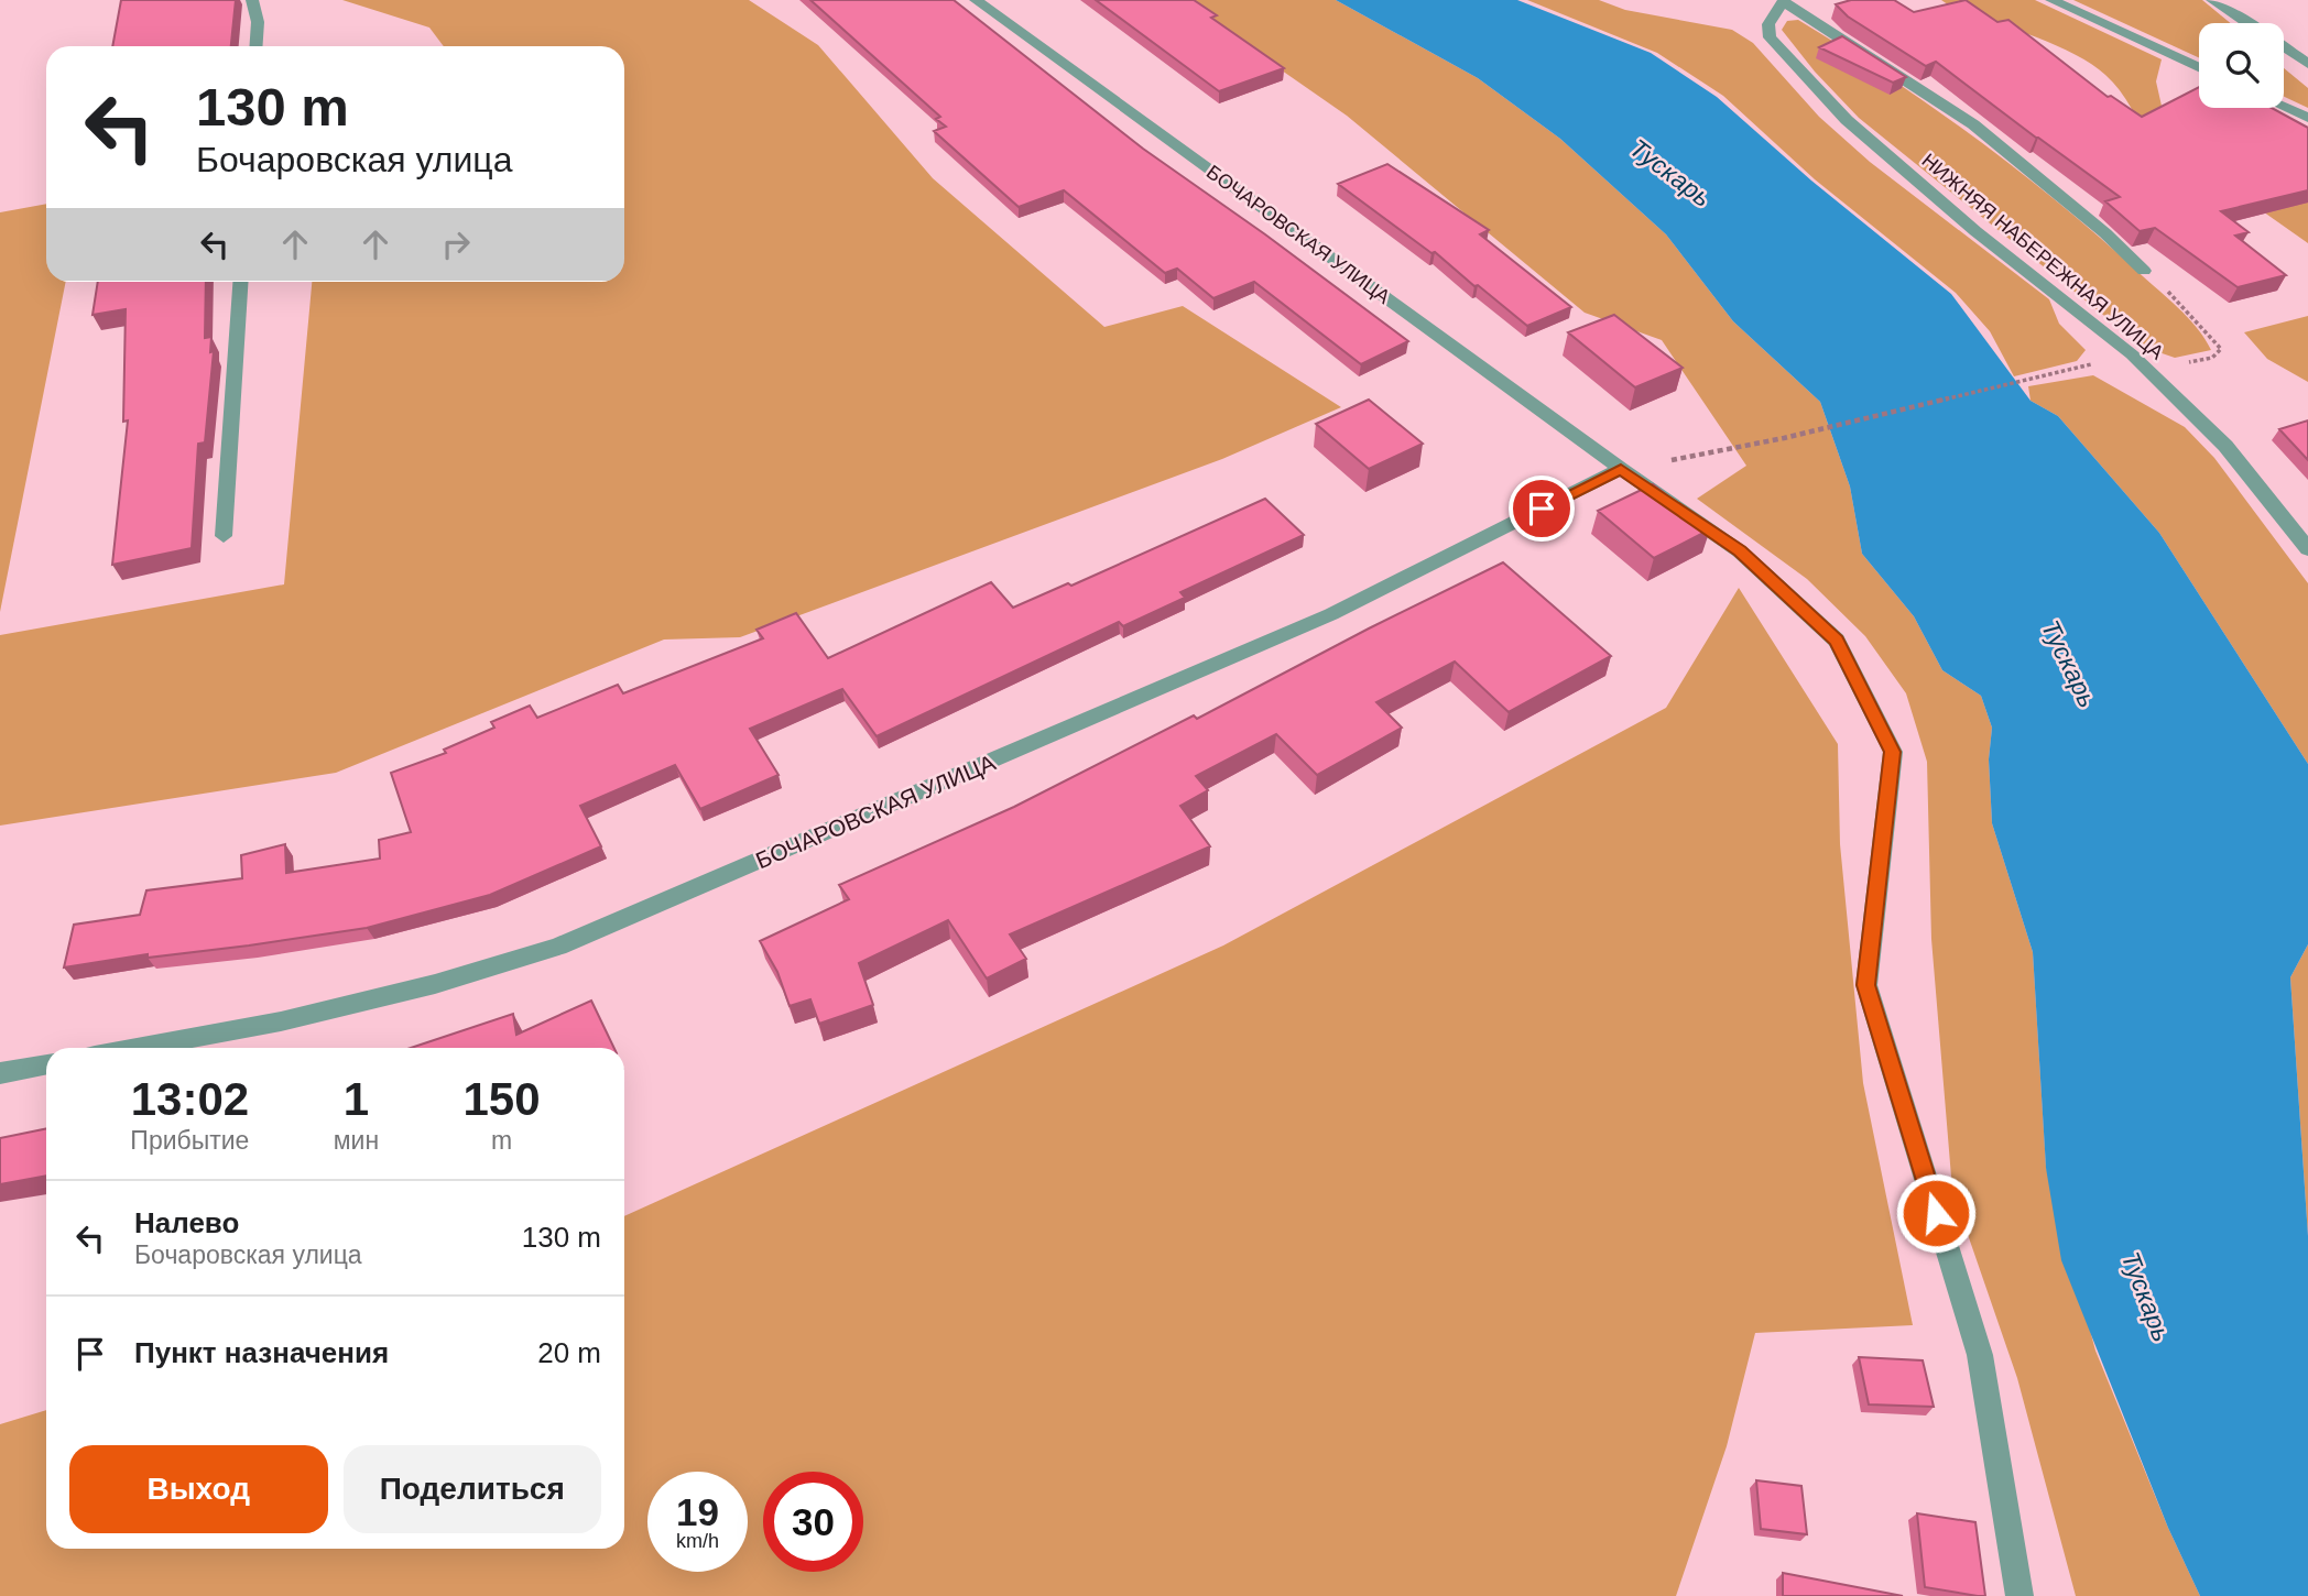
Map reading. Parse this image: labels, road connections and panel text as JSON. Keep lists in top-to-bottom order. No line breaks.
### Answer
{"streets":{"street":["БОЧАРОВСКАЯ УЛИЦА","НИЖНЯЯ НАБЕРЕЖНАЯ УЛИЦА"]},"water":["Тускарь"],"page":{"turn":["130 m","Бочаровская улица"],"eta":["13:02","Прибытие","1","мин","150","m"],"list":[{"name":"Налево","note":"Бочаровская улица","value":"130 m"},{"name":"Пункт назначения","value":"20 m"}],"buttons":["Выход","Поделиться"],"speed":"19 km/h","limit":"30"}}
